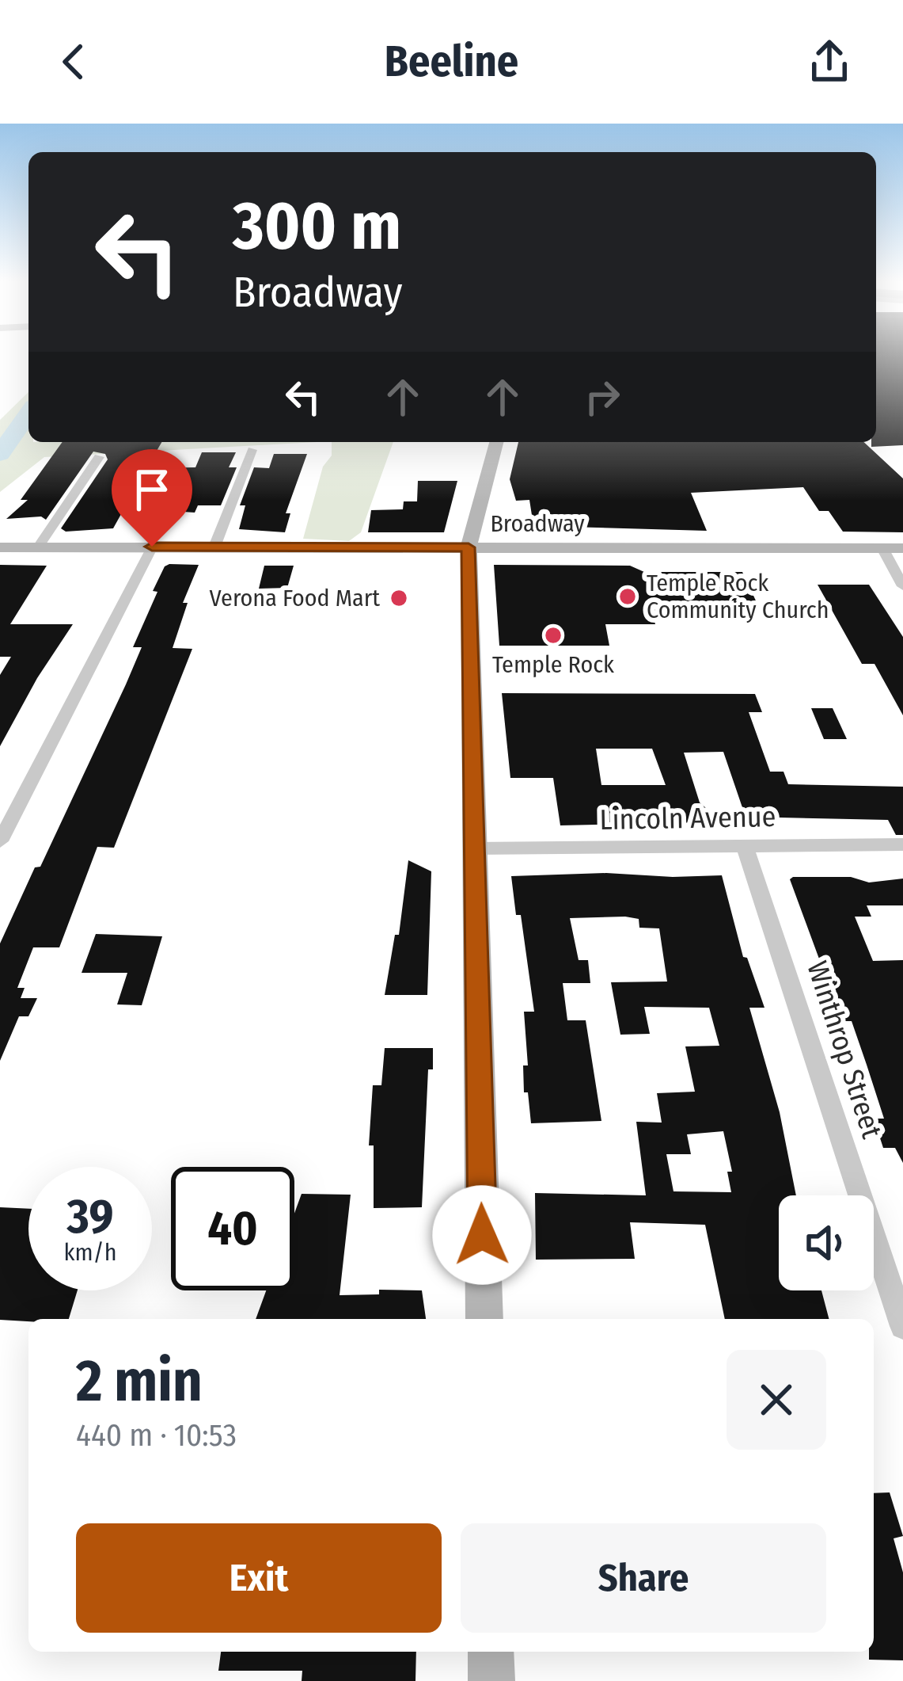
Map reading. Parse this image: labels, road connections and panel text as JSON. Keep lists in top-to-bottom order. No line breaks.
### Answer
{"streets":{"street":["Broadway","Lincoln Avenue","Winthrop Street"]},"crossings":[["Lincoln Avenue","Winthrop Street"]],"places":["Temple Rock Community Church","Verona Food Mart","Temple Rock"],"page":{"header":"Beeline","turn":["300 m","Broadway"],"speed":"39 km/h","limit":"40","heading":["2 min","440 m · 10:53"],"buttons":["Exit","Share"]}}
